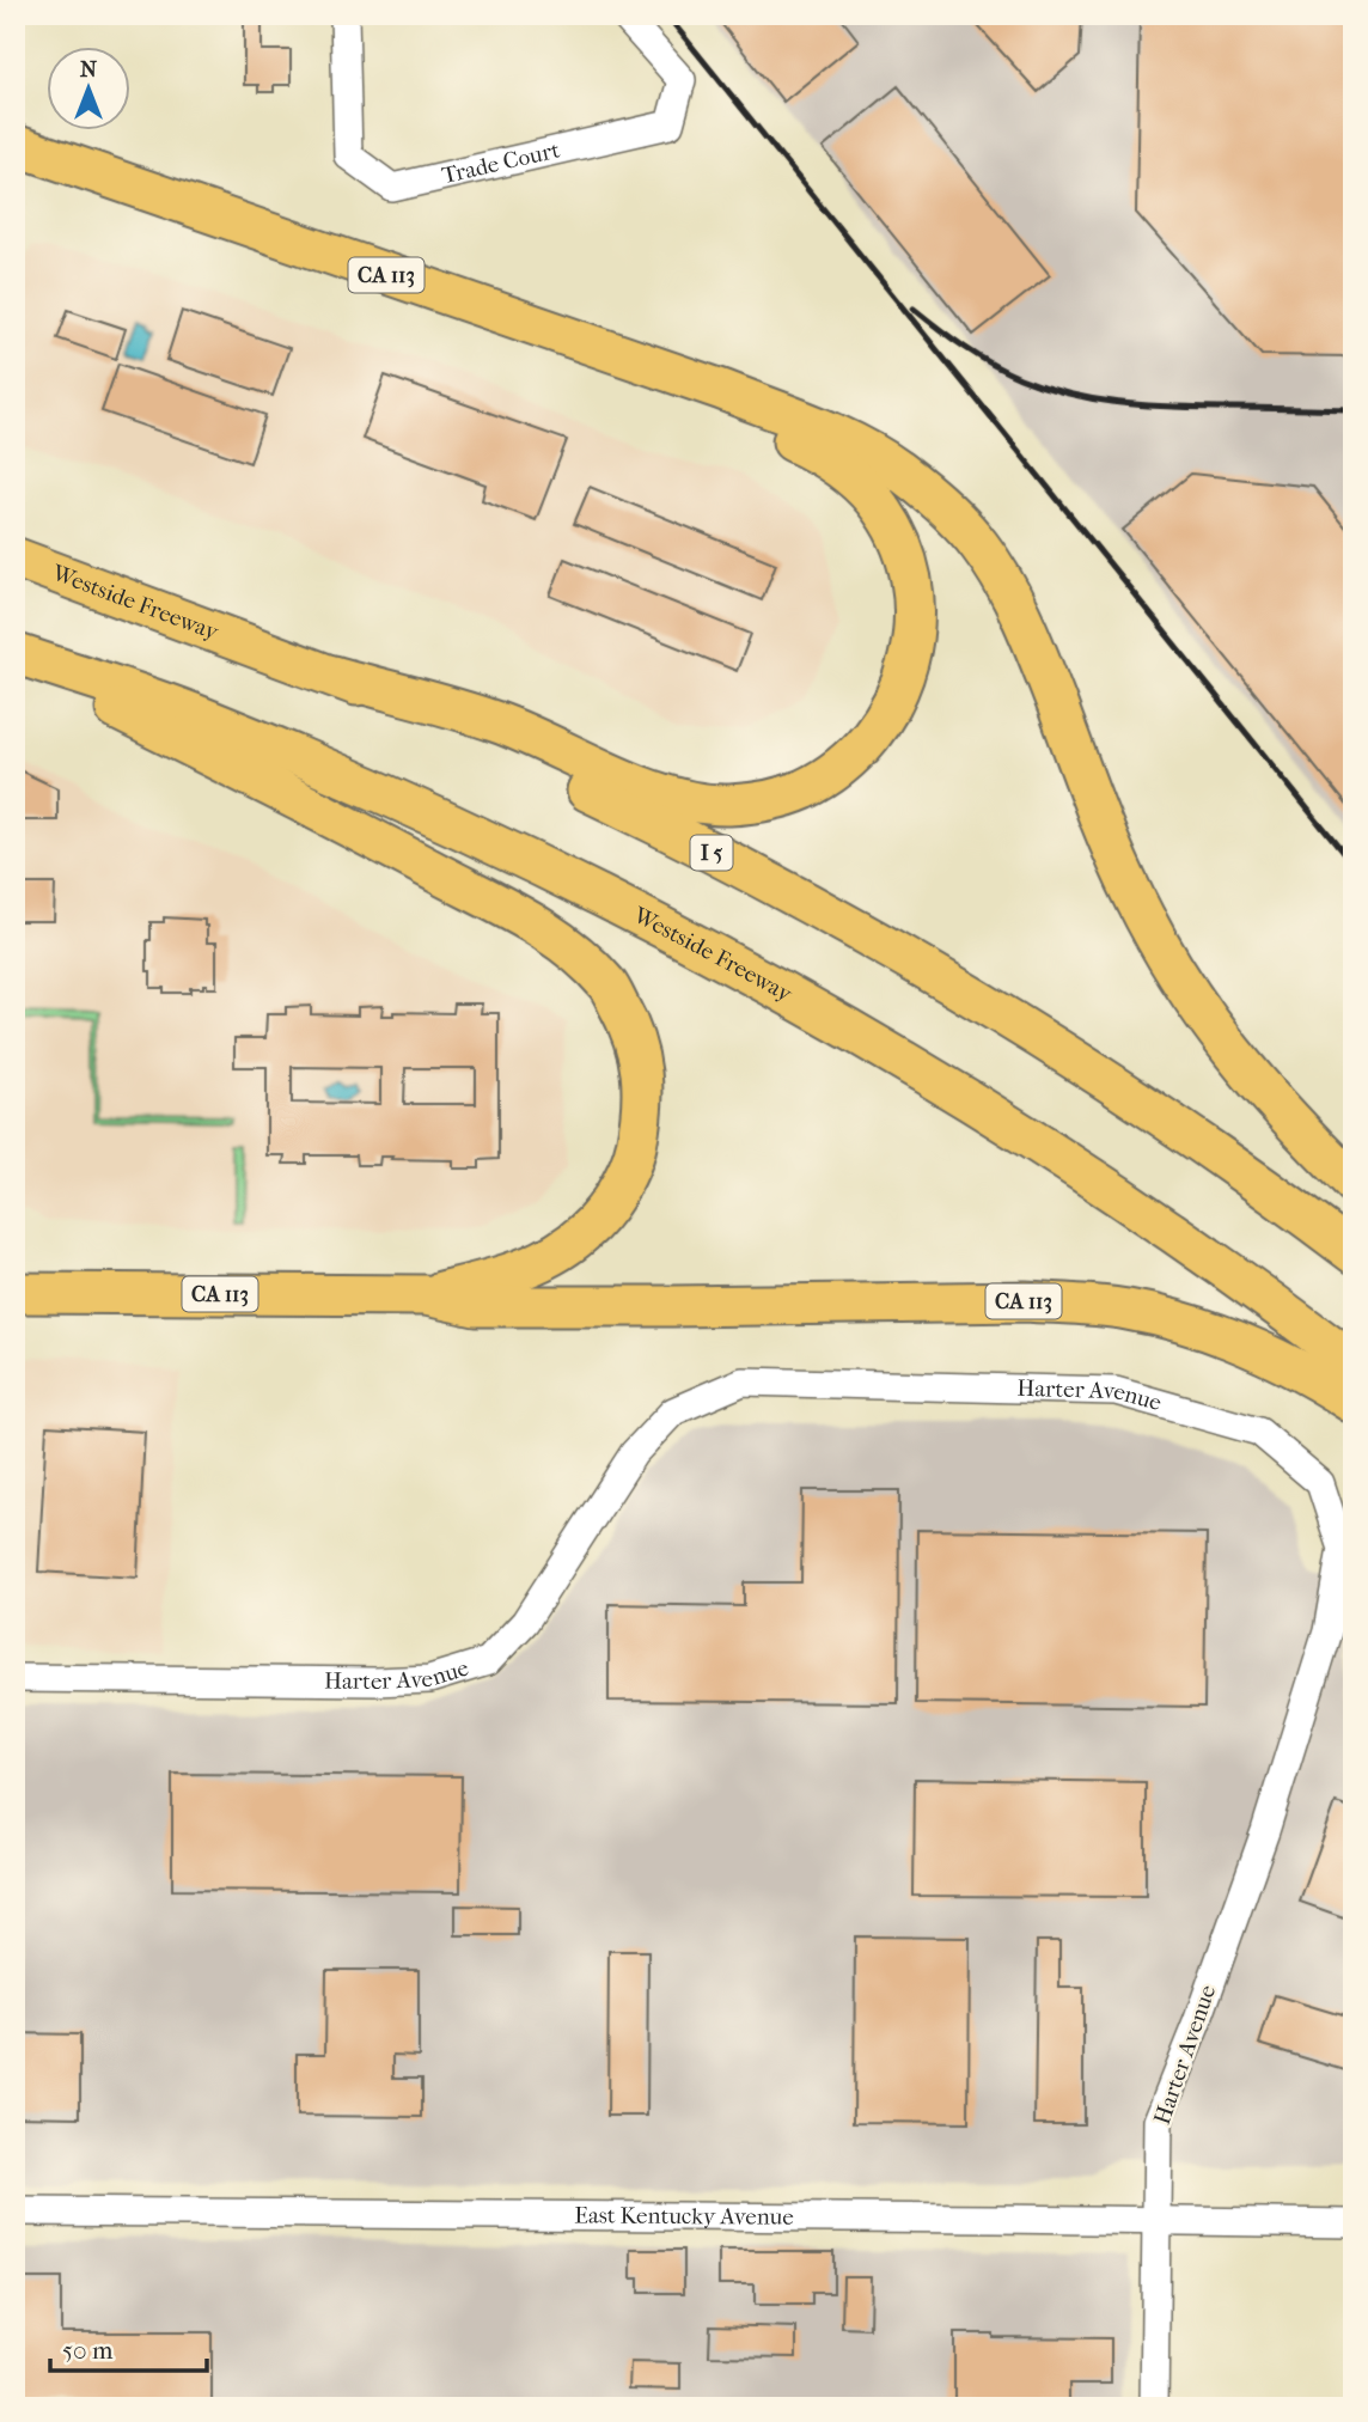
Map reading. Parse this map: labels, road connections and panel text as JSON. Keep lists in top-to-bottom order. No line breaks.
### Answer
{"streets":{"highway":["CA 113","Westside Freeway","I 5"],"street":["Trade Court","Harter Avenue","East Kentucky Avenue"]},"crossings":[["Harter Avenue","East Kentucky Avenue"]],"scale_bar":"50 m","north":"top"}
